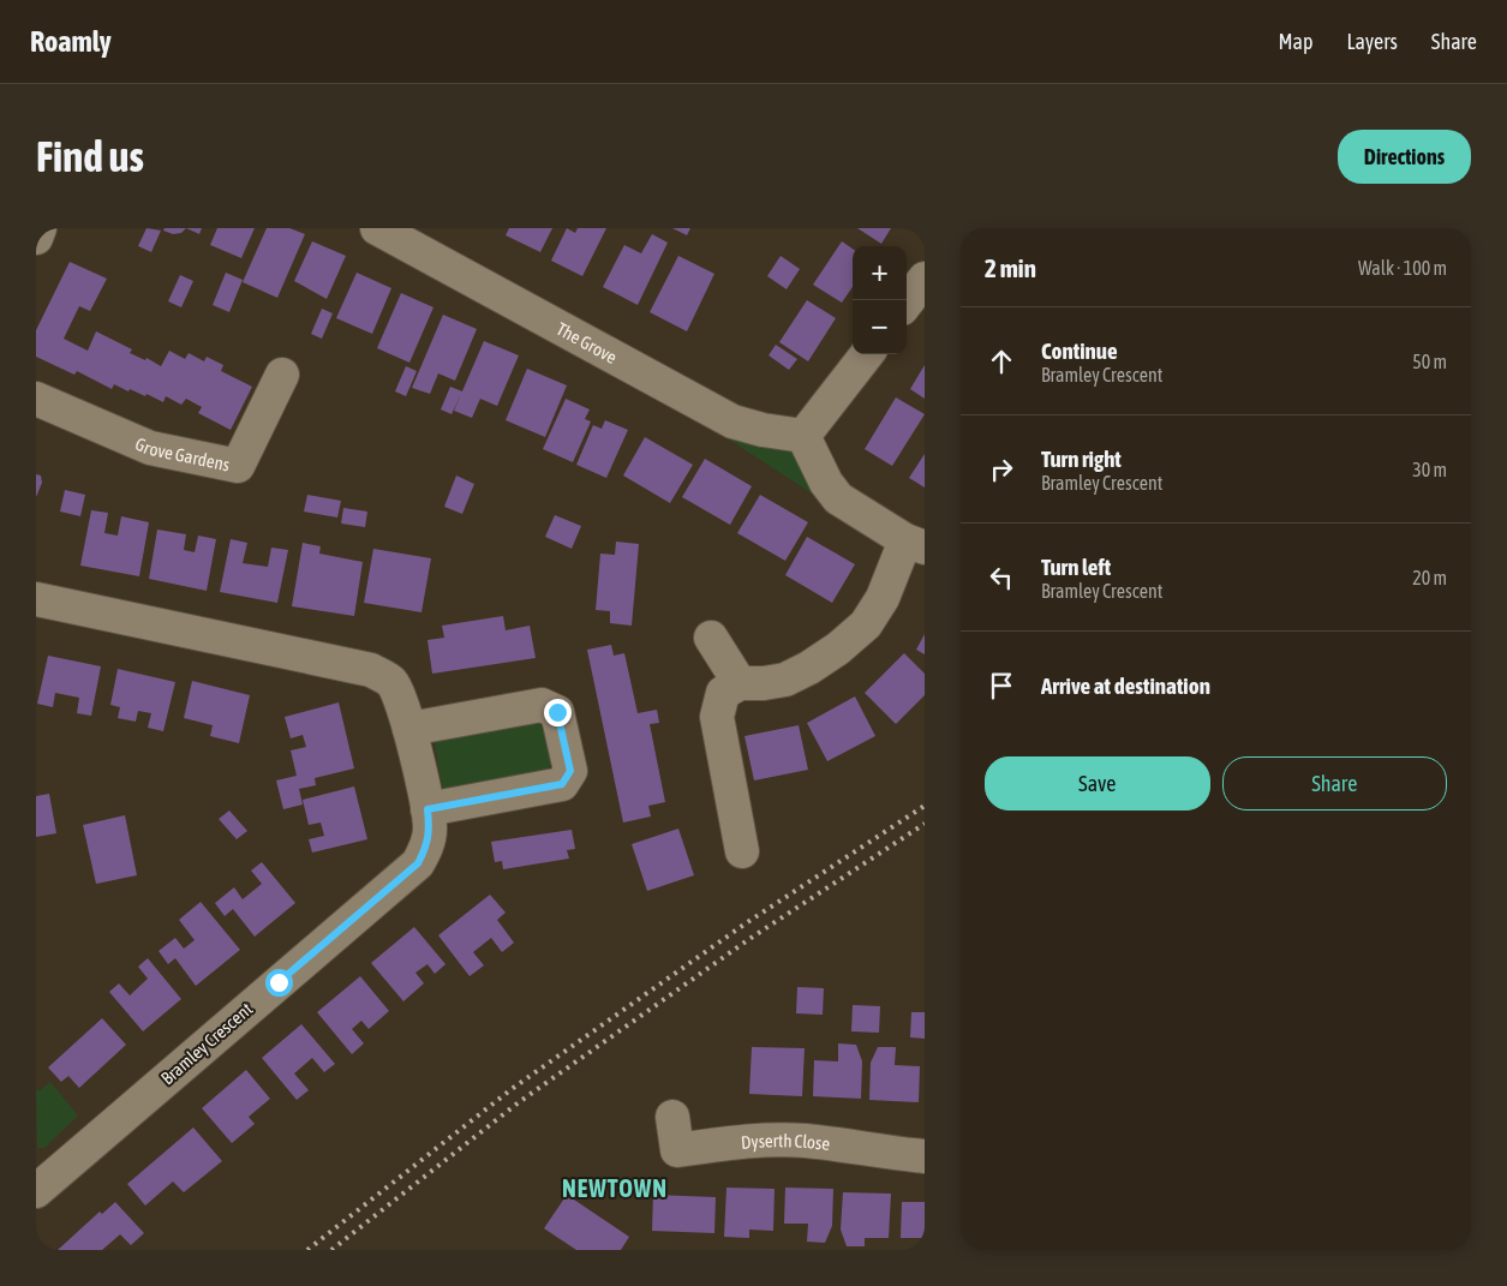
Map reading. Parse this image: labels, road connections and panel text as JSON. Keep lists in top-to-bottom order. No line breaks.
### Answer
{"streets":{"street":["The Grove","Grove Gardens","Bramley Crescent","Dyserth Close"]},"districts":["NEWTOWN"],"page":{"header":"Roamly","nav":["Map","Layers","Share"],"buttons":["Directions",["Save","Share"]],"title":"Find us","heading":["2 min","Walk · 100 m"],"map_buttons":["+","−"],"list":[["Continue","Bramley Crescent","50 m"],["Turn right","Bramley Crescent","30 m"],["Turn left","Bramley Crescent","20 m"],"Arrive at destination"]}}
